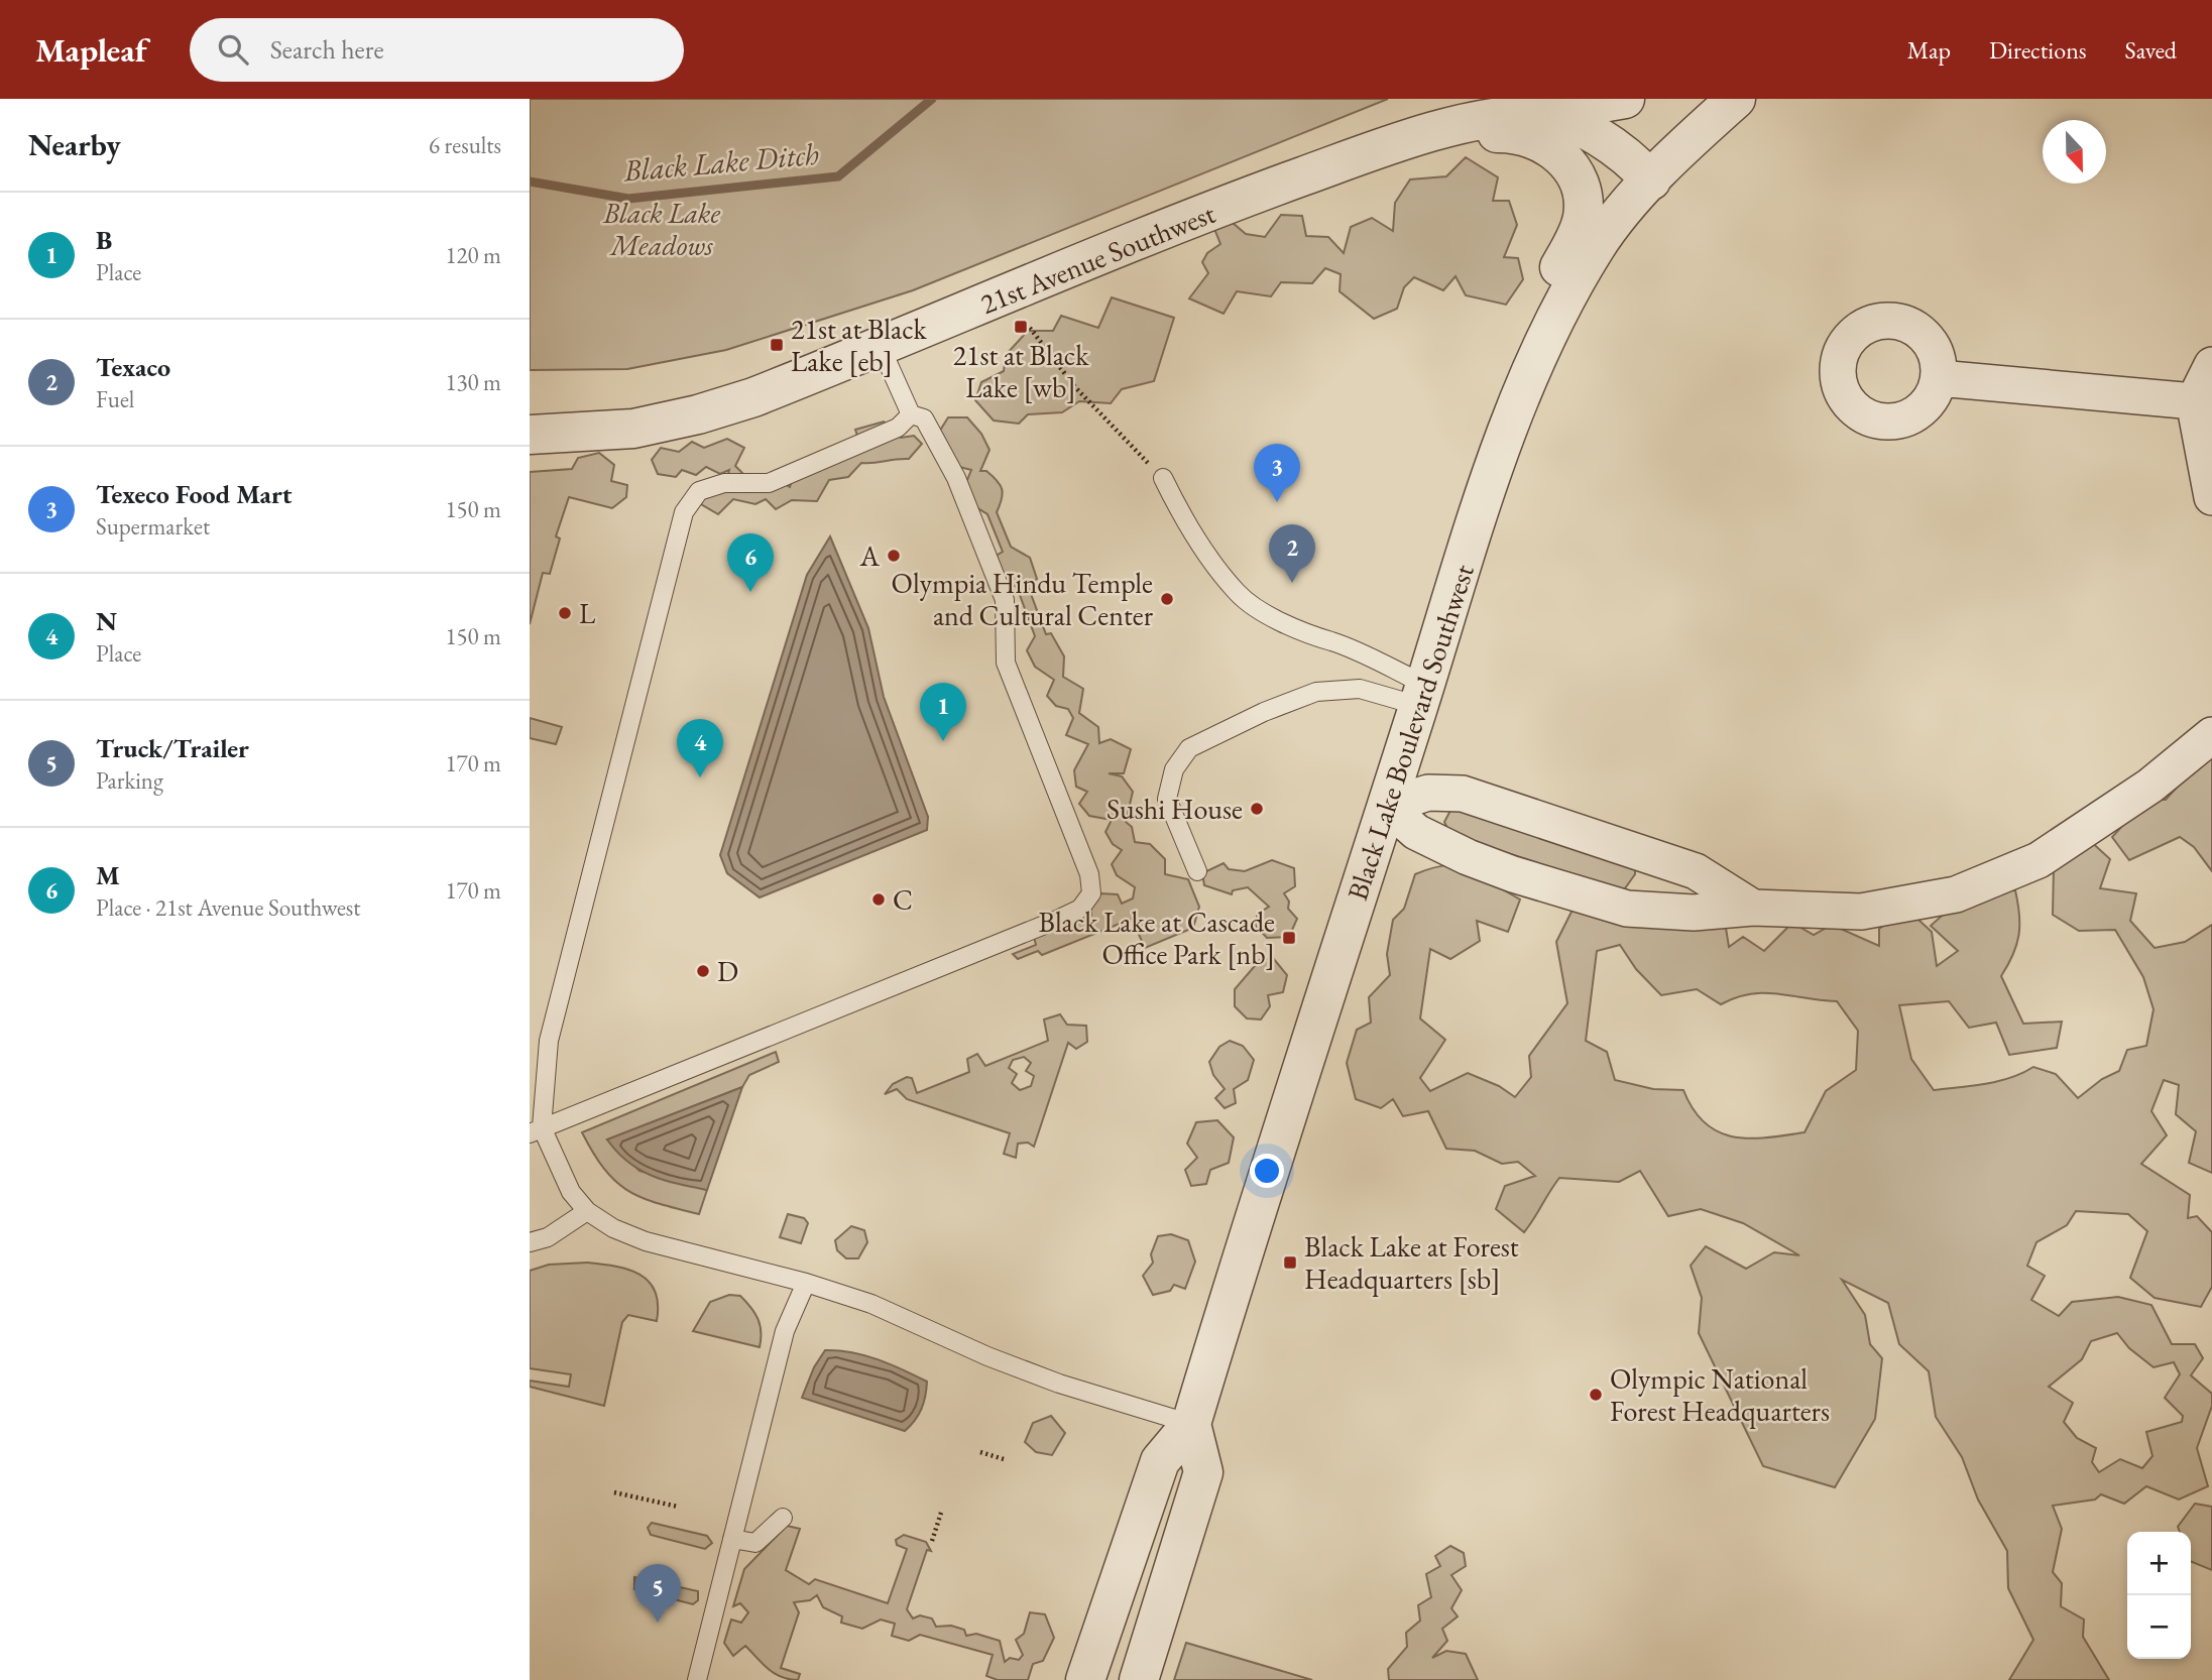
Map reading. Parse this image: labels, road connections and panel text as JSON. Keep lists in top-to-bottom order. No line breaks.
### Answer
{"streets":{"street":["21st Avenue Southwest","Black Lake Boulevard Southwest"]},"crossings":[["21st Avenue Southwest","Black Lake Boulevard Southwest"]],"water":["Black Lake Ditch"],"parks":["Black Lake Meadows"],"places":{"transit":["21st at Black Lake [wb]","21st at Black Lake [eb]","Black Lake at Cascade Office Park [nb]","Black Lake at Forest Headquarters [sb]"],"other":["A","Olympia Hindu Temple and Cultural Center","L","Sushi House","C","D","Olympic National Forest Headquarters"]},"north":"bottom","page":{"header":"Mapleaf","search":"Search here","nav":["Map","Directions","Saved"],"heading":["Nearby","6 results"],"list":[{"mark":"1","name":"B","note":"Place","value":"120 m"},{"mark":"2","name":"Texaco","note":"Fuel","value":"130 m"},{"mark":"3","name":"Texeco Food Mart","note":"Supermarket","value":"150 m"},{"mark":"4","name":"N","note":"Place","value":"150 m"},{"mark":"5","name":"Truck/Trailer","note":"Parking","value":"170 m"},{"mark":"6","name":"M","note":"Place · 21st Avenue Southwest","value":"170 m"}],"pins":["3","2","6","1","4","5"],"map_buttons":["+","−"]}}
